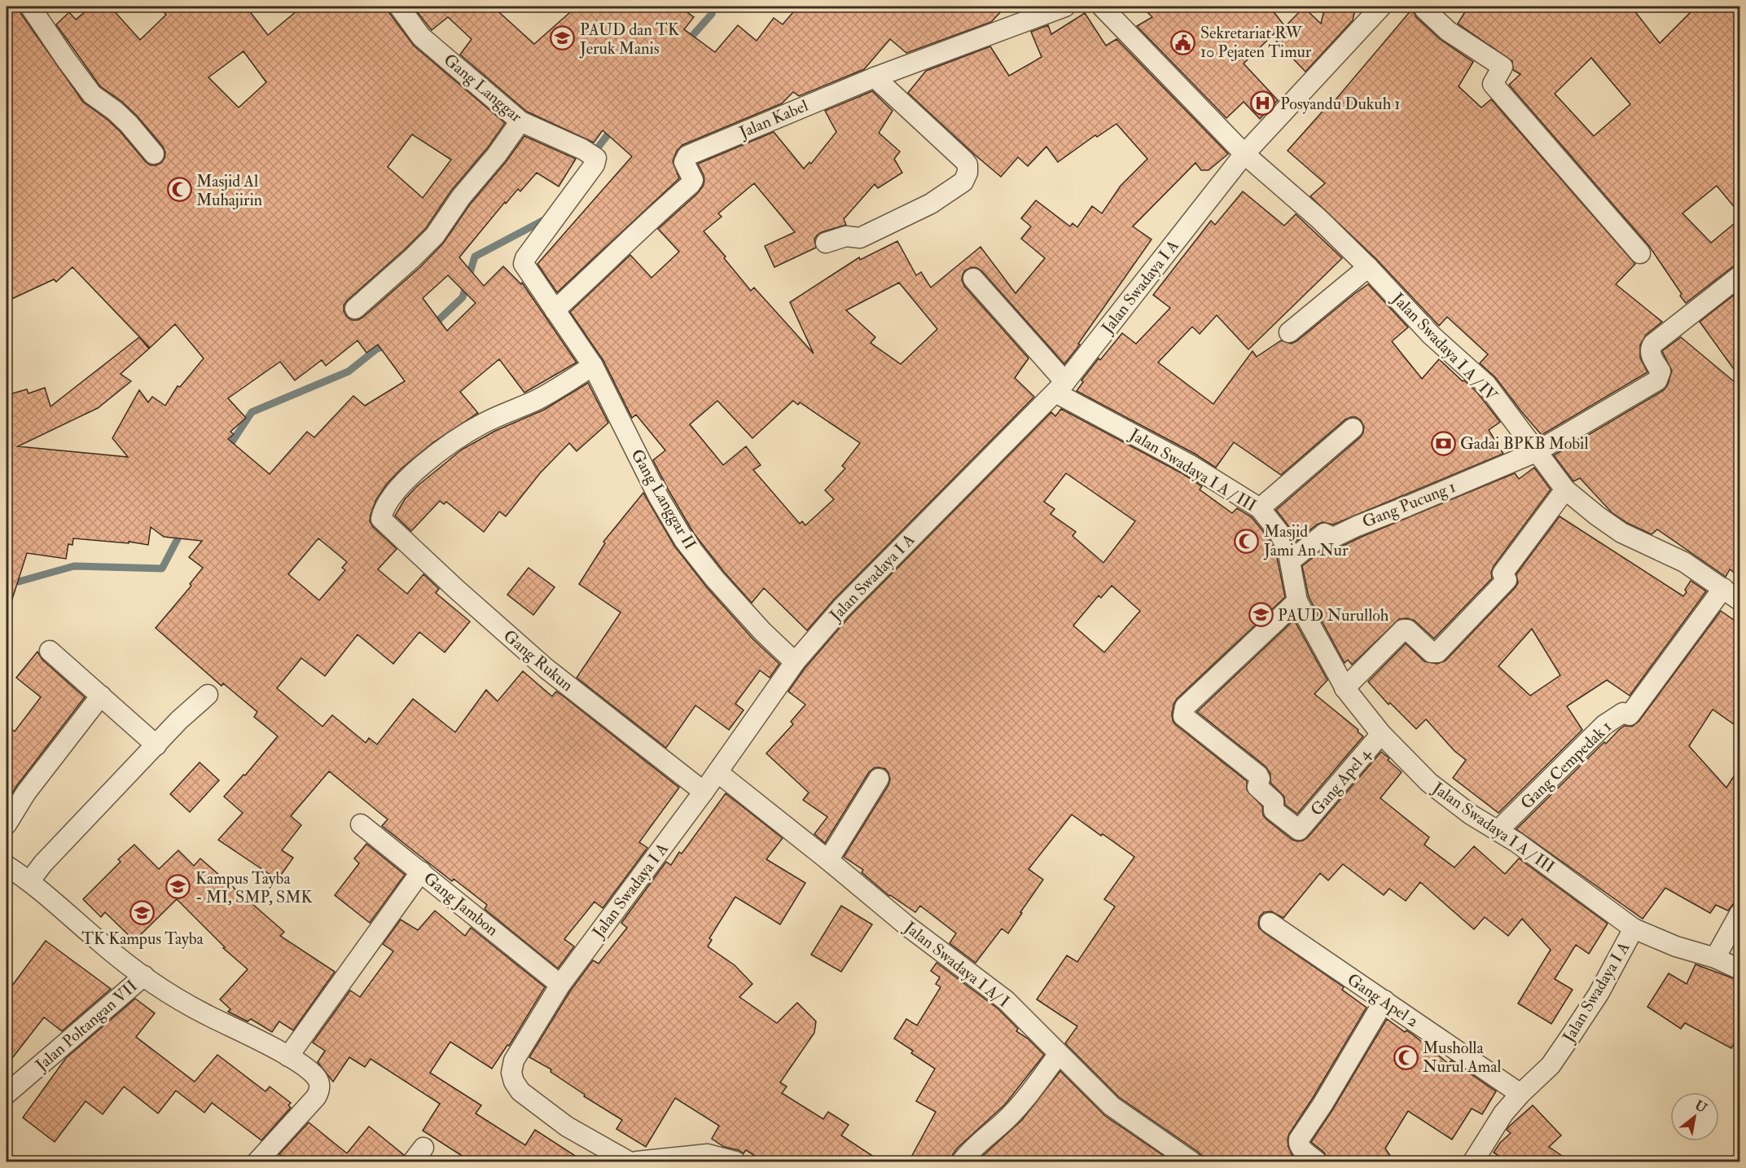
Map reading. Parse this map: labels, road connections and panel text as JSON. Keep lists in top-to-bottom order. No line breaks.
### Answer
{"streets":{"street":["Gang Langgar","Jalan Kabel","Jalan Swadaya I A","Jalan Swadaya I A / IV","Jalan Swadaya I A / III","Gang Langgar II","Gang Pucung 1","Gang Rukun","Gang Cempedak 1","Gang Apel 4","Gang Jambon","Jalan Swadaya I A/ I","Gang Apel 2","Jalan Poltangan VII"]},"crossings":[["Gang Langgar","Gang Langgar II"],["Jalan Kabel","Gang Langgar II"],["Jalan Swadaya I A","Jalan Swadaya I A / IV"],["Jalan Swadaya I A","Jalan Swadaya I A / III"],["Jalan Swadaya I A","Gang Langgar II"],["Jalan Swadaya I A","Gang Rukun"],["Jalan Swadaya I A","Gang Jambon"],["Jalan Swadaya I A","Jalan Swadaya I A/ I"],["Jalan Swadaya I A","Gang Apel 2"],["Jalan Swadaya I A / IV","Gang Pucung 1"],["Jalan Swadaya I A / IV","Gang Cempedak 1"],["Jalan Swadaya I A / III","Gang Pucung 1"],["Jalan Swadaya I A / III","Gang Cempedak 1"],["Jalan Swadaya I A / III","Gang Apel 4"],["Gang Langgar II","Gang Rukun"]],"places":{"school or university":["PAUD dan TK Jeruk Manis","PAUD Nurulloh","Kampus Tayba - MI, SMP, SMK","TK Kampus Tayba"],"public building":["Sekretariat RW 10 Pejaten Timur"],"hospital":["Posyandu Dukuh 1"],"mosque":["Masjid Al Muhajirin","Masjid Jami An Nur","Musholla Nurul Amal"],"bank":["Gadai BPKB Mobil"]},"north":"top right"}
